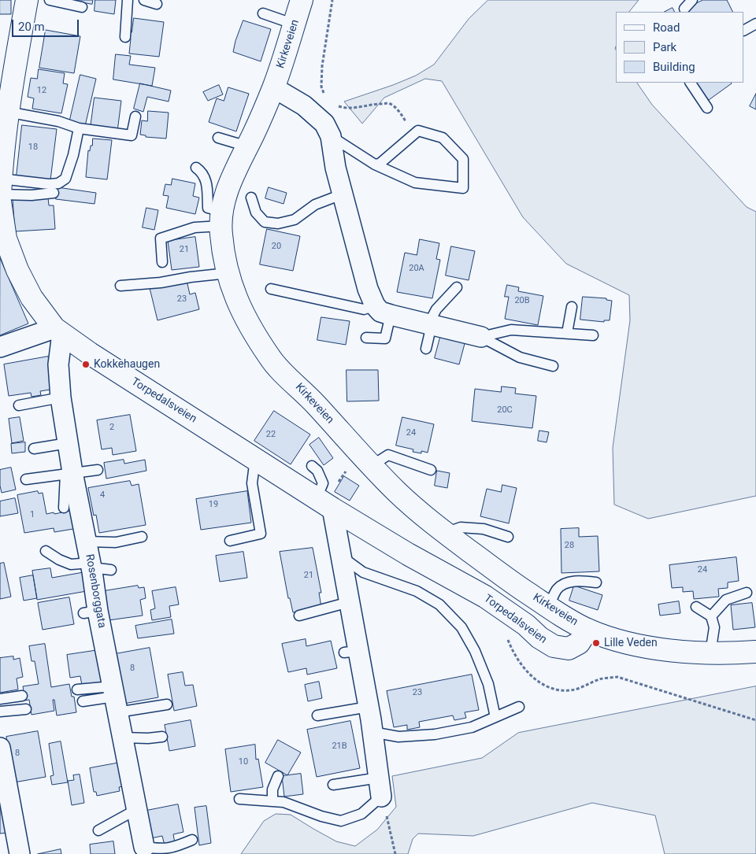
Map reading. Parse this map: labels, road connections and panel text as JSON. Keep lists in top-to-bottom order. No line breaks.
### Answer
{"streets":{"main road":["Kirkeveien","Torpedalsveien"],"street":["Rosenborggata"]},"crossings":[["Kirkeveien","Torpedalsveien"],["Torpedalsveien","Rosenborggata"]],"places":["Kokkehaugen","Lille Veden"],"house_numbers":["12","18","20","21","20A","23","20B","20C","2","24","22","4","19","1","28","24","21","8","23","21B","8","10"],"legend":["Road","Park","Building"],"scale_bar":"20 m"}
